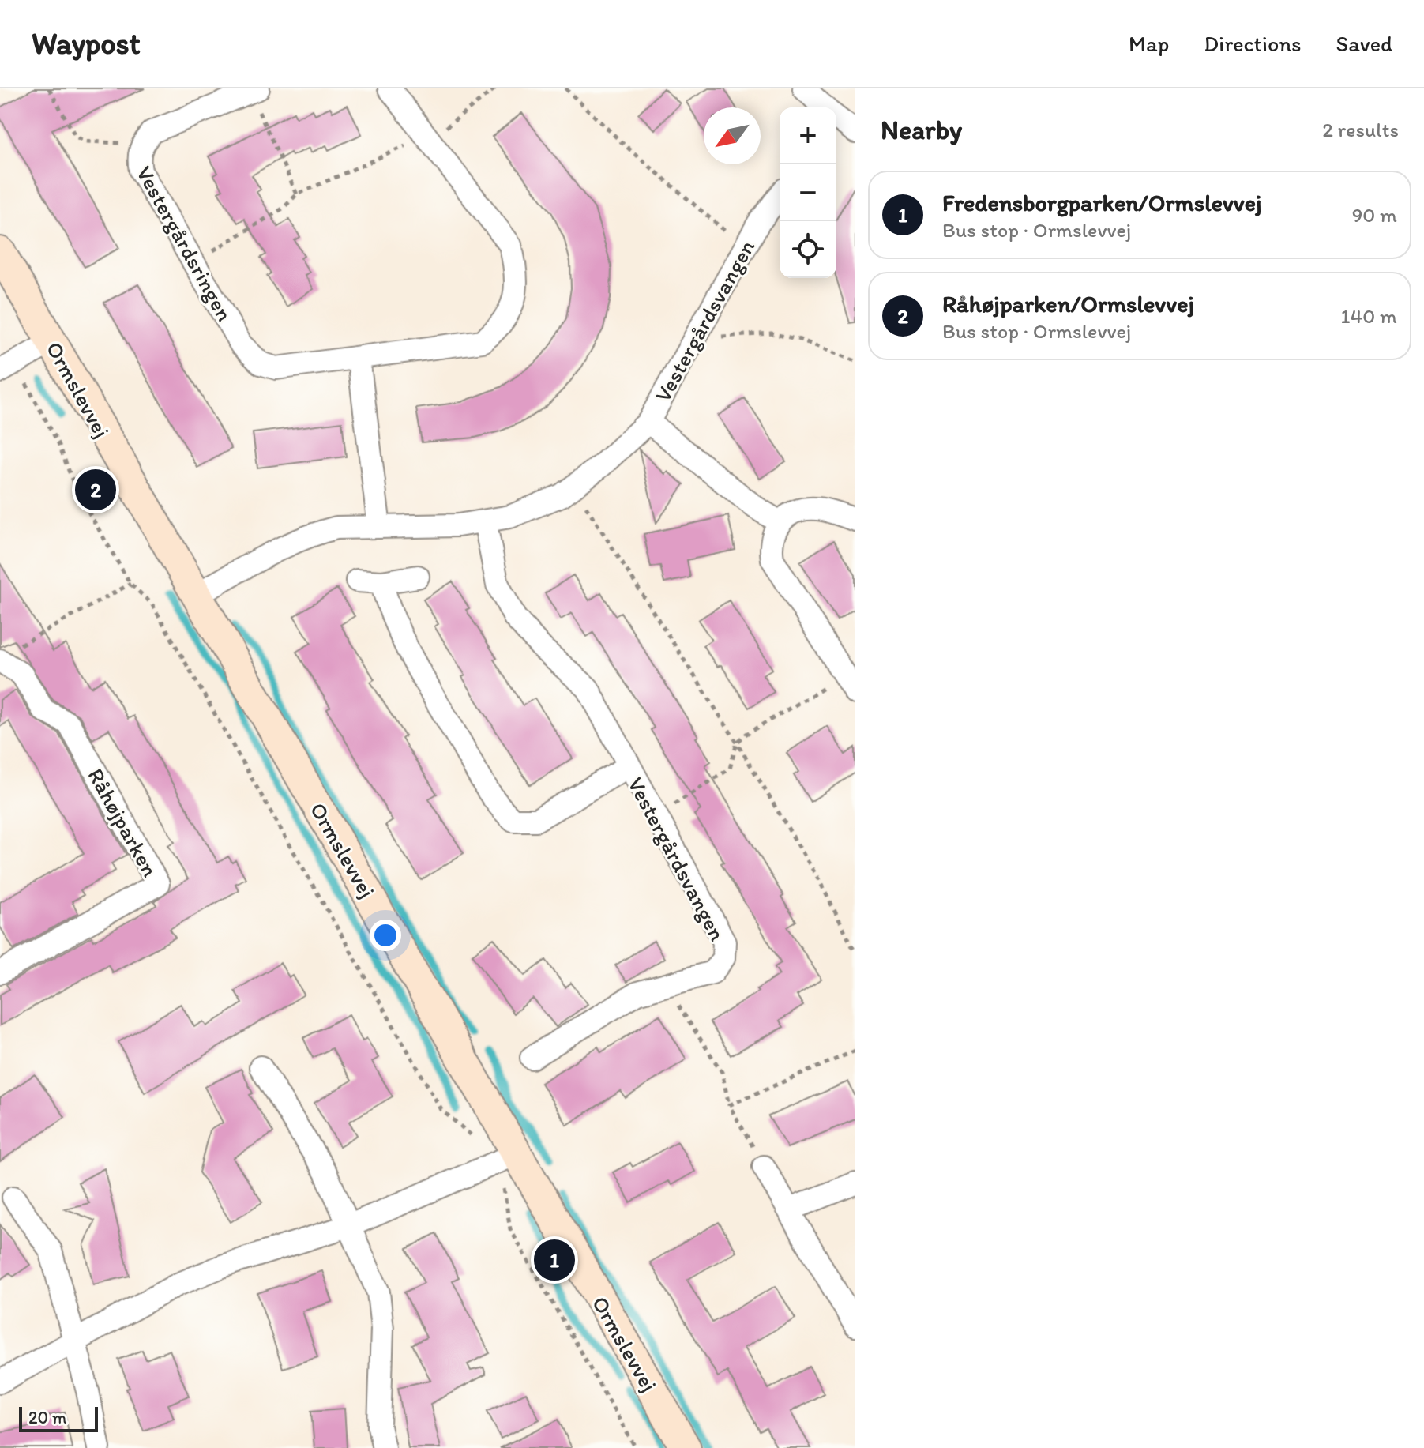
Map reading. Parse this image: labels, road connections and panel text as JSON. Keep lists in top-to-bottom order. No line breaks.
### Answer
{"streets":{"street":["Vestergårdsringen","Vestergårdsvangen","Ormslevvej","Råhøjparken"]},"crossings":[["Vestergårdsvangen","Ormslevvej"]],"scale_bar":"20 m","north":"bottom left","page":{"header":"Waypost","nav":["Map","Directions","Saved"],"heading":["Nearby","2 results"],"map_buttons":["+","−"],"list":[{"mark":"1","name":"Fredensborgparken/Ormslevvej","note":"Bus stop · Ormslevvej","value":"90 m"},{"mark":"2","name":"Råhøjparken/Ormslevvej","note":"Bus stop · Ormslevvej","value":"140 m"}],"pins":["2","1"],"scale":"20 m"}}
